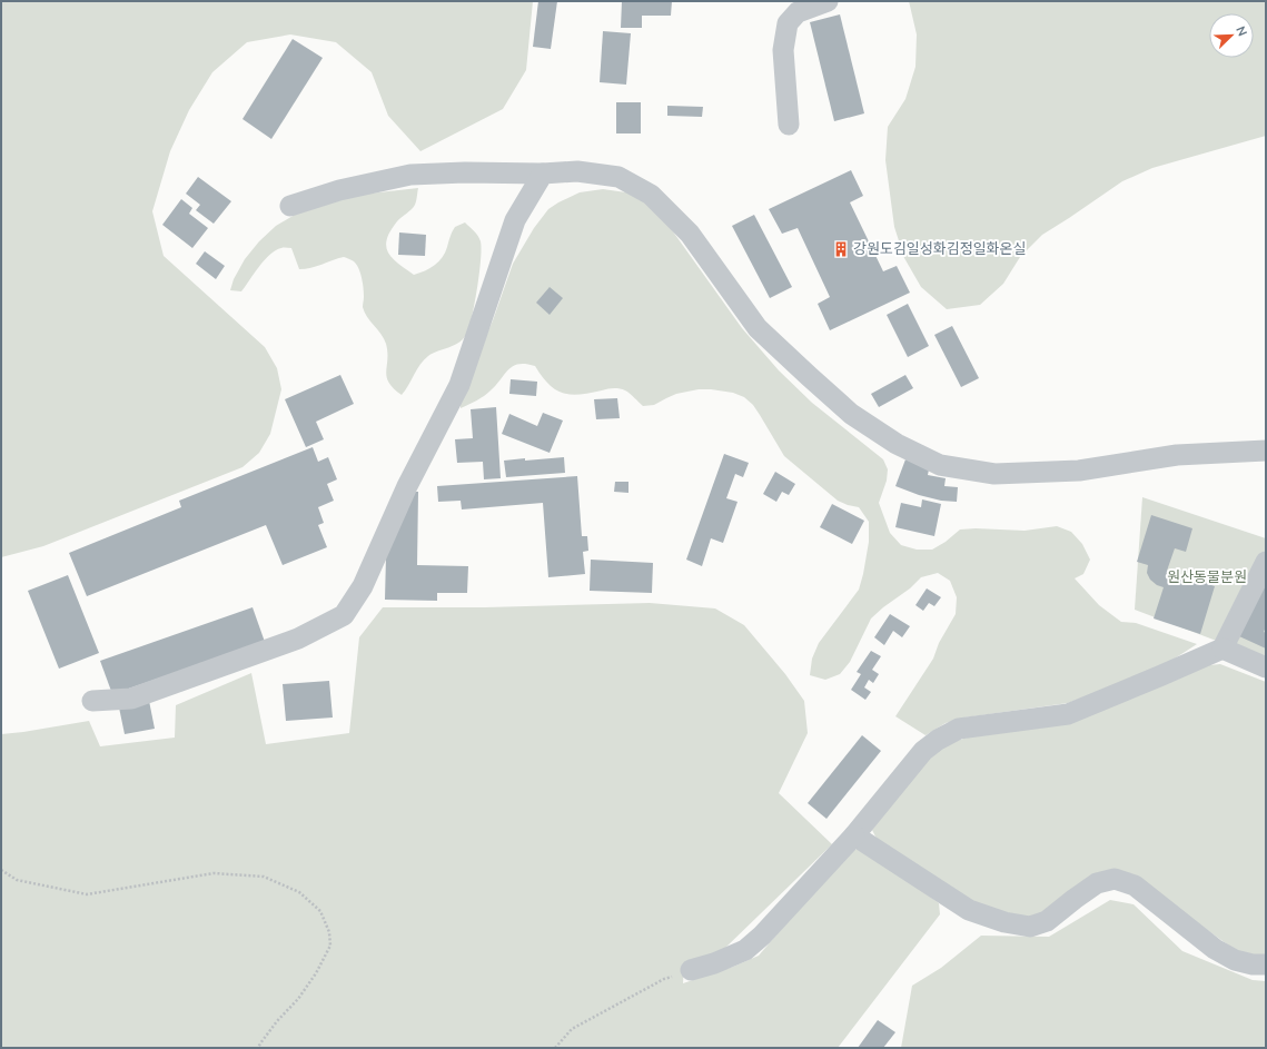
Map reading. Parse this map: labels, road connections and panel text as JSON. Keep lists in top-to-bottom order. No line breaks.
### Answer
{"parks":["원산동물분원"],"places":{"building":["강원도김일성화김정일화온실"]},"north":"top right"}
